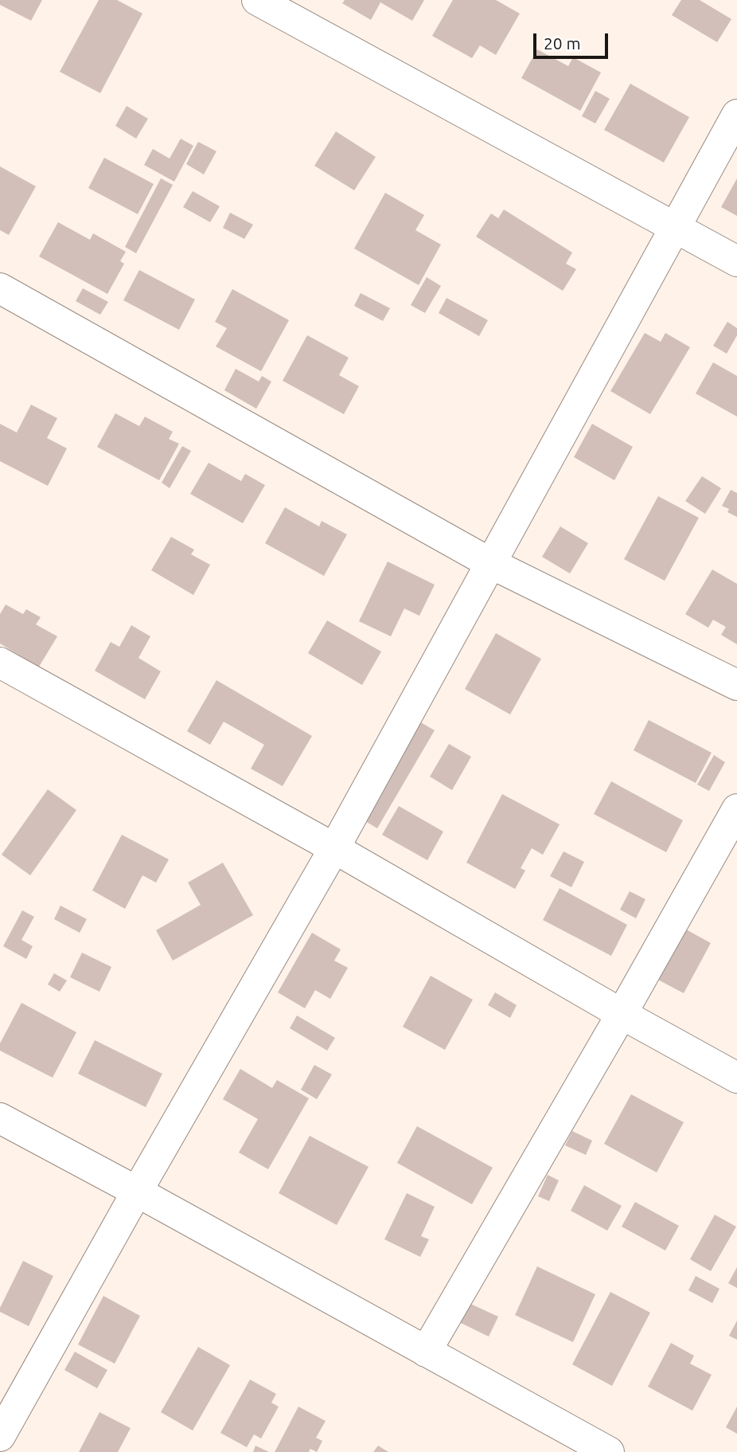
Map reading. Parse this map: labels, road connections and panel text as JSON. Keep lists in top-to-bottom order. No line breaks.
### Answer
{"scale_bar":"20 m"}
